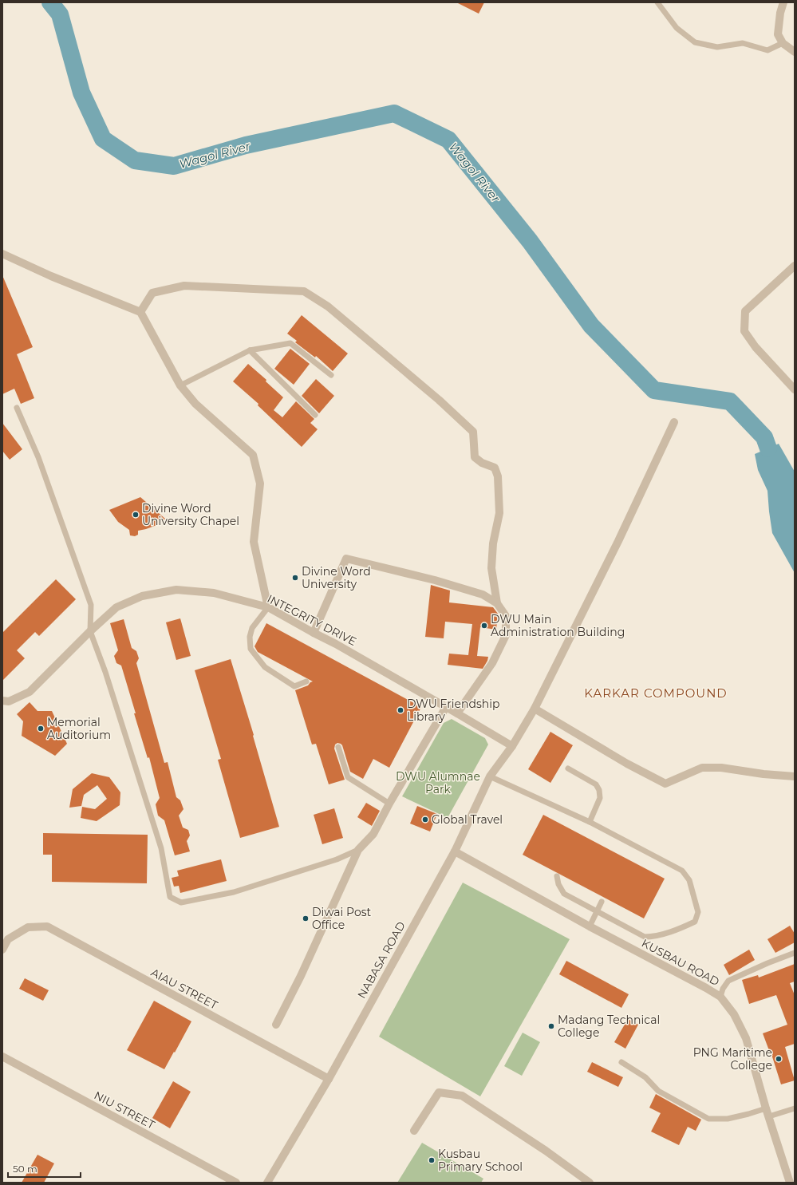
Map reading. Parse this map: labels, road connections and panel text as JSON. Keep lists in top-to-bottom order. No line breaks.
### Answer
{"streets":{"street":["INTEGRITY DRIVE","NABASA ROAD","KUSBAU ROAD","AIAU STREET","NIU STREET"]},"crossings":[["INTEGRITY DRIVE","NABASA ROAD"],["NABASA ROAD","KUSBAU ROAD"],["NABASA ROAD","AIAU STREET"]],"districts":["KARKAR COMPOUND"],"water":["Wagol River"],"parks":["DWU Alumnae Park"],"places":["Divine Word University Chapel","Divine Word University","DWU Main Administration Building","DWU Friendship Library","Memorial Auditorium","Global Travel","Diwai Post Office","Madang Technical College","PNG Maritime College","Kusbau Primary School"],"scale_bar":"50 m"}
